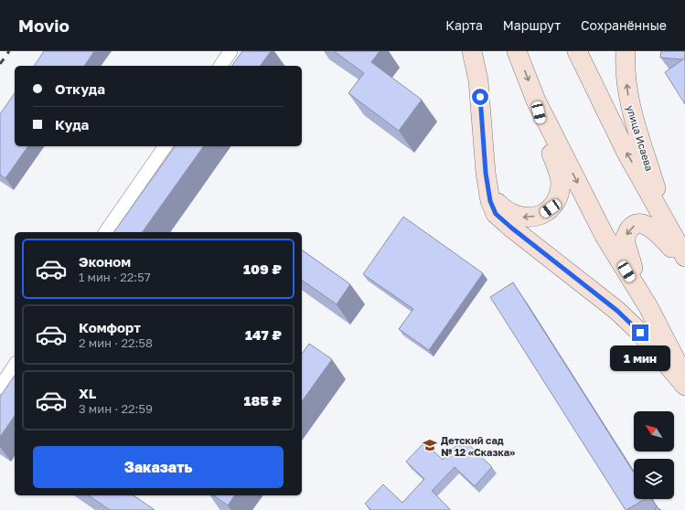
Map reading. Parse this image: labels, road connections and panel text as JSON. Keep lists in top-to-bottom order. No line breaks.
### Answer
{"streets":{"main road":["улица Исаева"]},"places":{"school or university":["Детский сад № 12 «Сказка»"]},"north":"top left","page":{"header":"Movio","nav":["Карта","Маршрут","Сохранённые"],"banner":["Откуда","Куда"],"list":[{"name":"Эконом","note":"1 мин · 22:57","value":"109 ₽"},{"name":"Комфорт","note":"2 мин · 22:58","value":"147 ₽"},{"name":"XL","note":"3 мин · 22:59","value":"185 ₽"}],"bubble":"1 мин","buttons":"Заказать"}}
